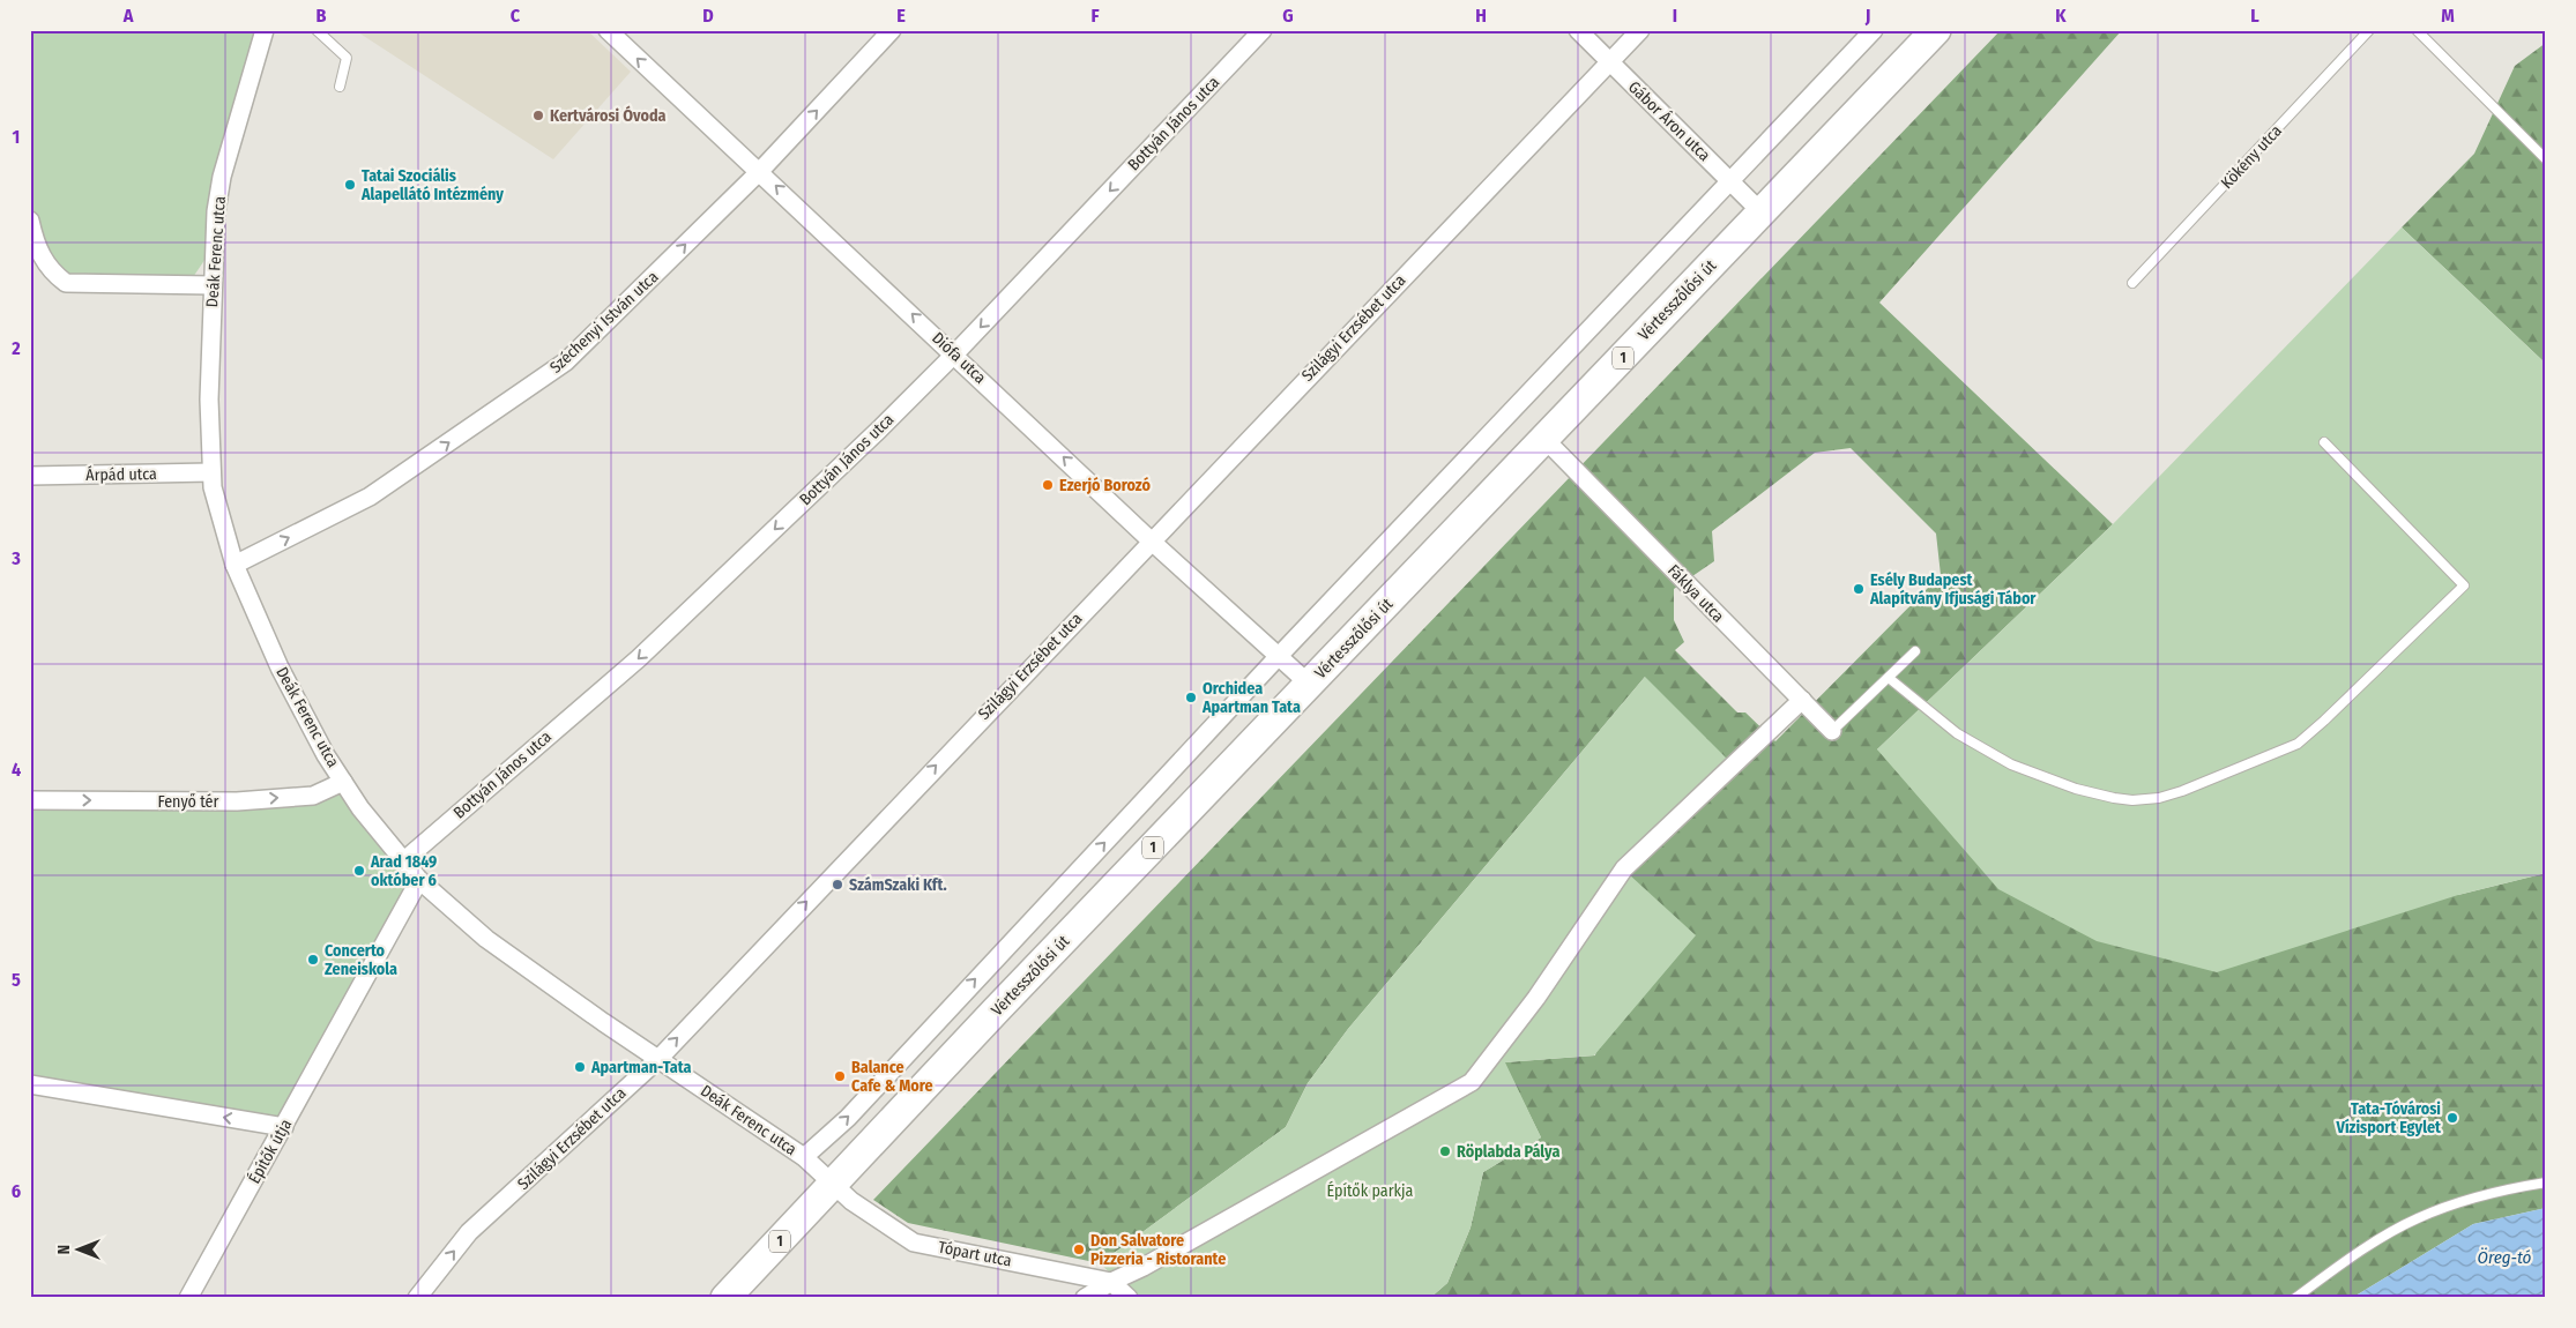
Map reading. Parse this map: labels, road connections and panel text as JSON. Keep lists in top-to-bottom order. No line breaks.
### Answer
{"streets":{"main road":["Vértesszőlősi út","1"],"street":["Gábor Áron utca","Bottyán János utca","Deák Ferenc utca","Széchenyi István utca","Szilágyi Erzsébet utca","Diófa utca","Árpád utca","Fáklya utca","Fenyő tér","Építők útja","Tópart utca"],"lane":["Kökény utca"]},"crossings":[["Gábor Áron utca","Vértesszőlősi út"],["Gábor Áron utca","Szilágyi Erzsébet utca"],["Bottyán János utca","Deák Ferenc utca"],["Bottyán János utca","Diófa utca"],["Deák Ferenc utca","Vértesszőlősi út"],["Deák Ferenc utca","Széchenyi István utca"],["Deák Ferenc utca","Szilágyi Erzsébet utca"],["Deák Ferenc utca","Árpád utca"],["Deák Ferenc utca","Fenyő tér"],["Deák Ferenc utca","Építők útja"],["Deák Ferenc utca","Tópart utca"],["Vértesszőlősi út","Diófa utca"],["Vértesszőlősi út","Fáklya utca"],["Vértesszőlősi út","Tópart utca"],["Széchenyi István utca","Diófa utca"],["Szilágyi Erzsébet utca","Diófa utca"]],"one_way":["Bottyán János utca","Széchenyi István utca","Szilágyi Erzsébet utca","Diófa utca","Fenyő tér"],"water":["Öreg-tó"],"parks":["Építők parkja"],"places":["Kertvárosi Óvoda","Tatai Szociális Alapellátó Intézmény","Ezerjó Borozó","Esély Budapest Alapítvány Ifjusági Tábor","Orchidea Apartman Tata","Arad 1849 október 6","SzámSzaki Kft.","Concerto Zeneiskola","Apartman-Tata","Balance Cafe & More","Tata-Tóvárosi Vízisport Egylet","Röplabda Pálya","Don Salvatore Pizzeria - Ristorante"],"north":"left","grid":{"columns":["A","B","C","D","E","F","G","H","I","J","K","L","M"],"rows":["1","2","3","4","5","6"]}}
